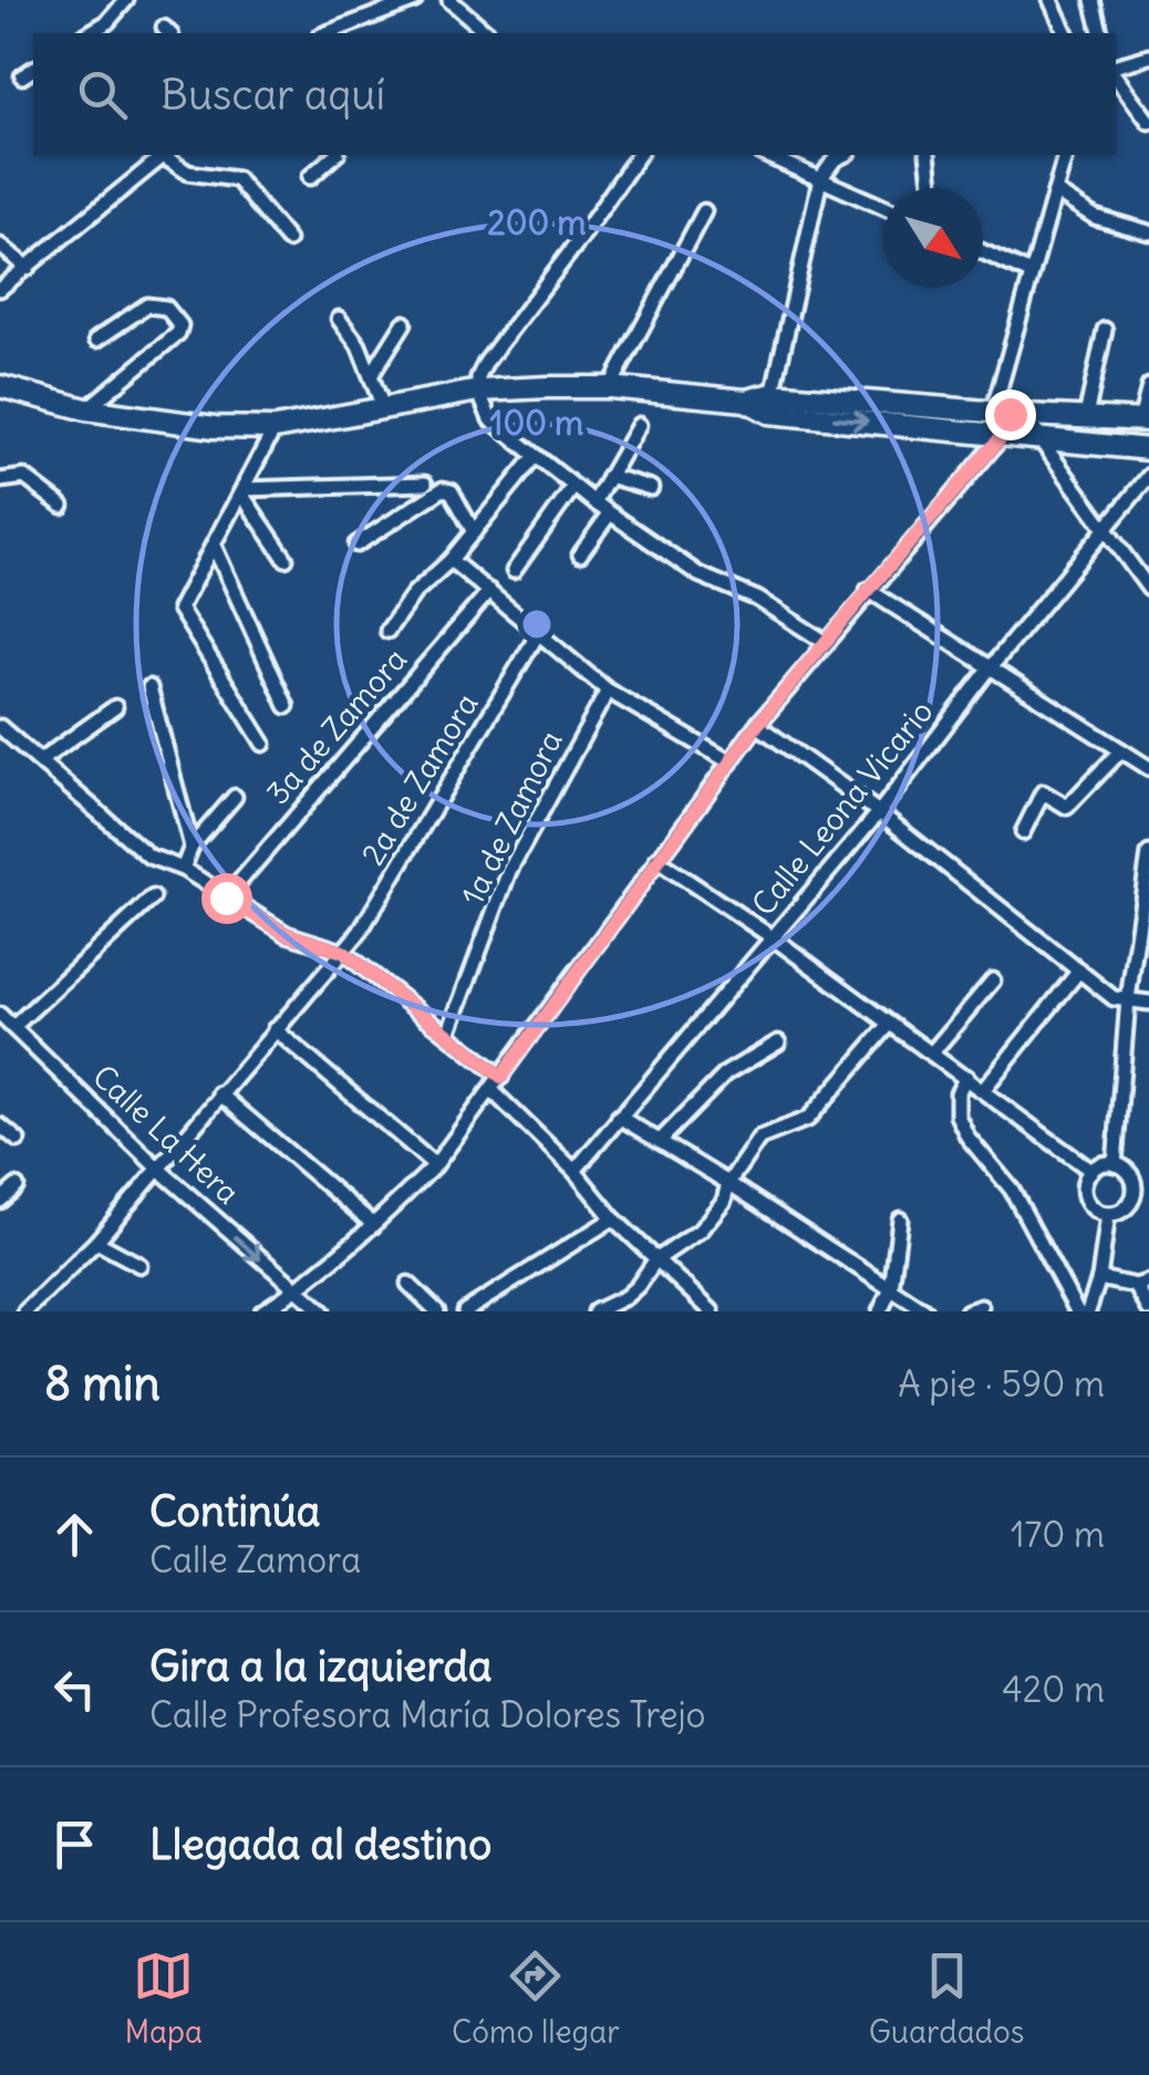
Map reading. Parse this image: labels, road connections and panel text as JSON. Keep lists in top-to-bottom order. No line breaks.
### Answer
{"streets":{"street":["3a de Zamora","2a de Zamora","Calle Leona Vicario","1a de Zamora","Calle La Hera"]},"crossings":[["2a de Zamora","Calle La Hera"]],"north":"bottom right","page":{"search":"Buscar aquí","heading":["8 min","A pie · 590 m"],"list":[["Continúa","Calle Zamora","170 m"],["Gira a la izquierda","Calle Profesora María Dolores Trejo","420 m"],"Llegada al destino"],"nav":["Mapa","Cómo llegar","Guardados"]},"rings":["200 m","100 m"]}
